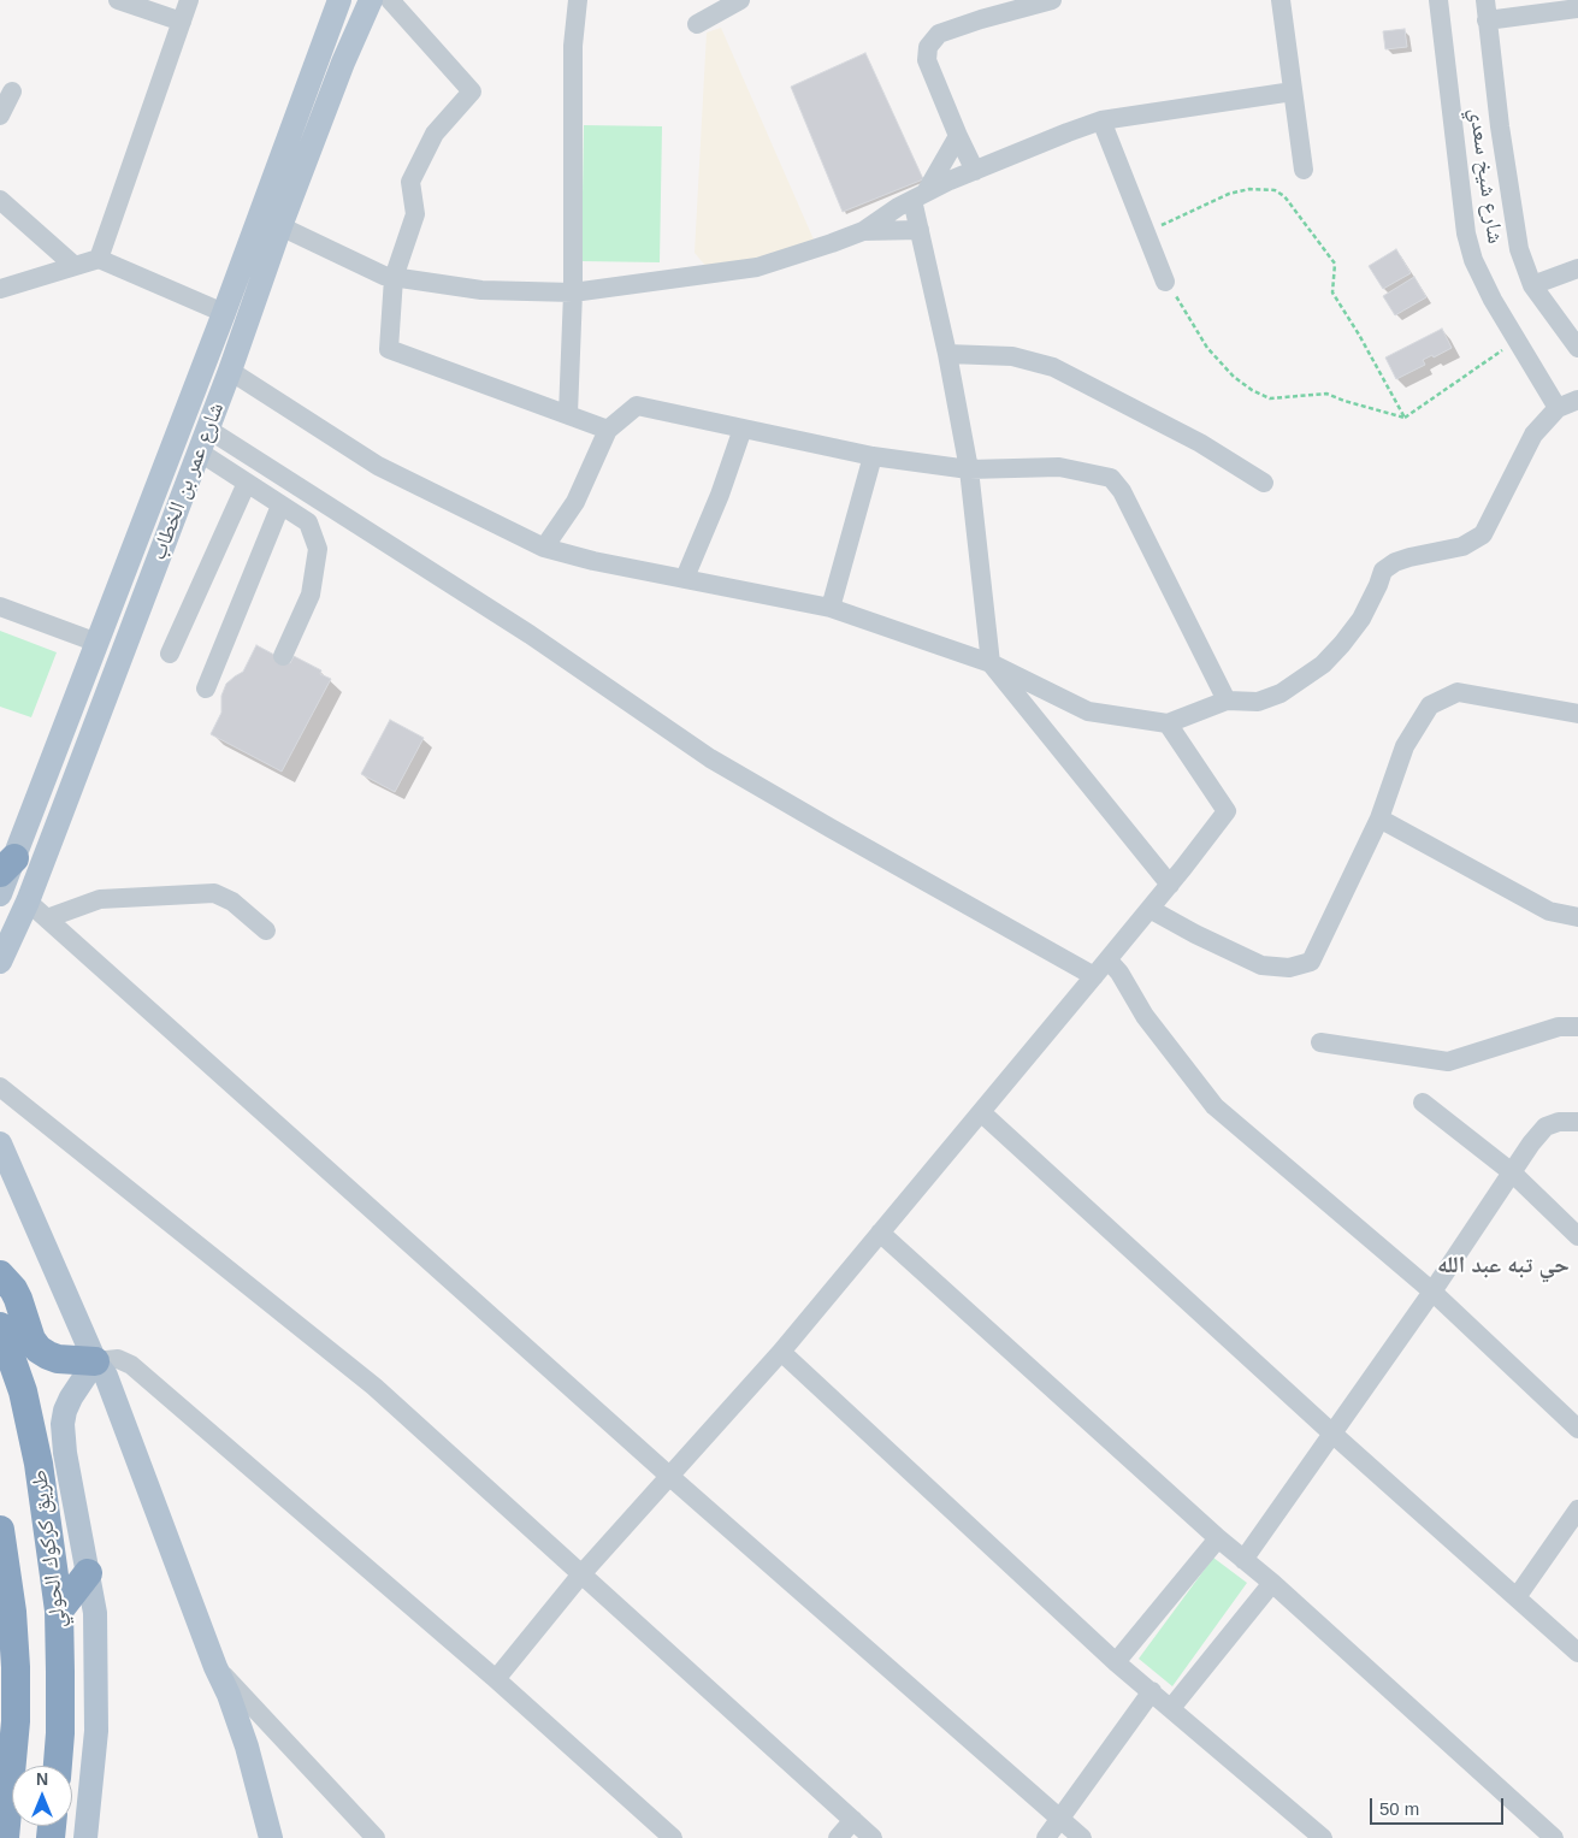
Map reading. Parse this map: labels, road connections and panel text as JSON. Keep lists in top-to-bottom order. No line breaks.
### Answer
{"streets":{"highway":["طريق كركوك الحولي"],"main road":["شارع عمر بن الخطاب"],"street":["شارع شيخ سعدي"]},"districts":["حي تبه عبد الله"],"scale_bar":"50 m","north":"top"}
